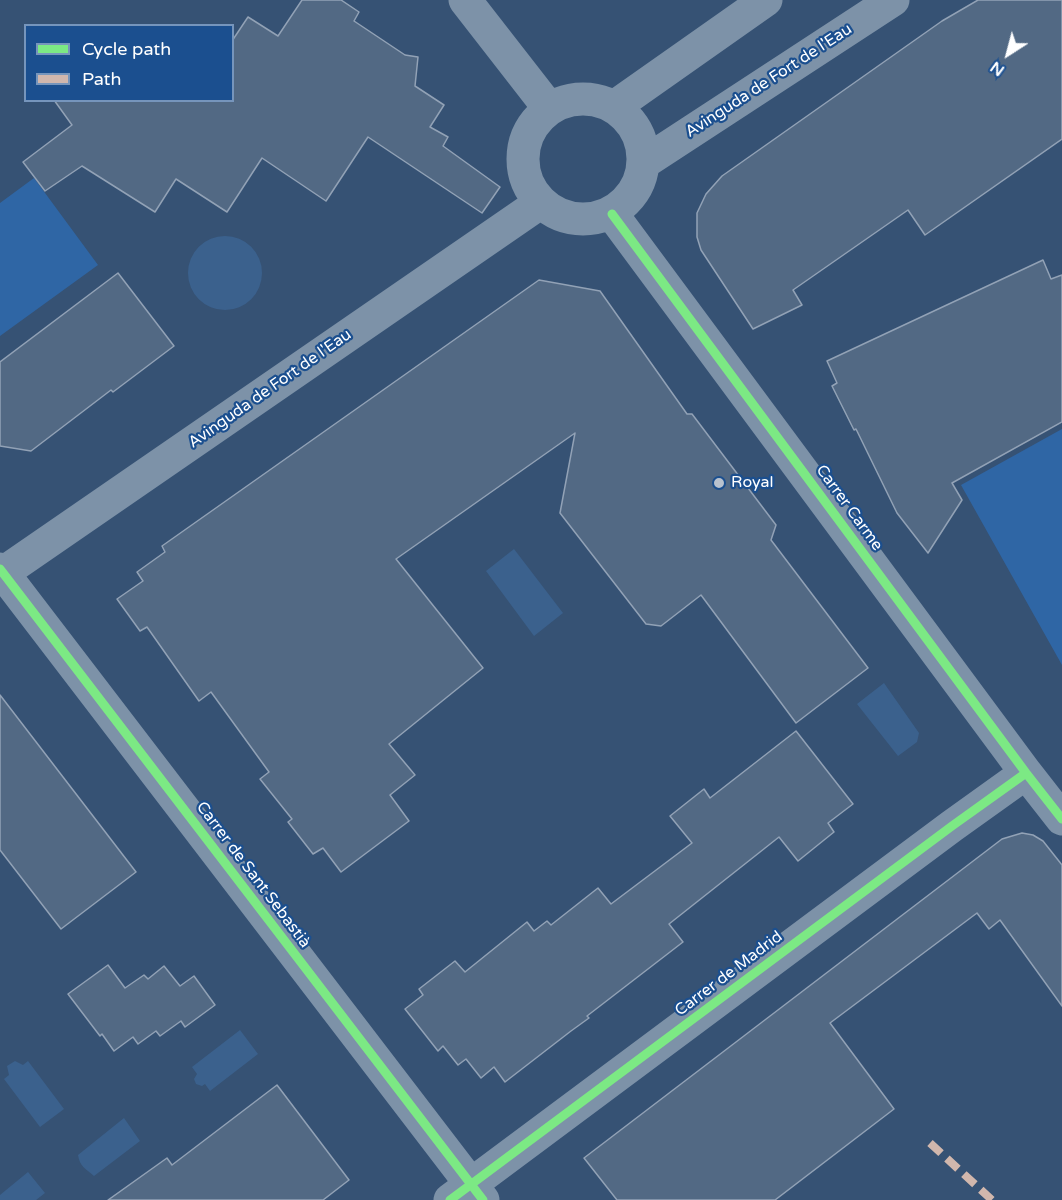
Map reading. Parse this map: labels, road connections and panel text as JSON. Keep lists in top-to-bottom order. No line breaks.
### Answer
{"streets":{"street":["Avinguda de Fort de l'Eau","Carrer Carme","Carrer de Sant Sebastià","Carrer de Madrid"]},"crossings":[["Avinguda de Fort de l'Eau","Carrer Carme"],["Avinguda de Fort de l'Eau","Carrer de Sant Sebastià"],["Carrer Carme","Carrer de Madrid"],["Carrer de Sant Sebastià","Carrer de Madrid"]],"places":["Royal"],"legend":["Cycle path","Path"],"north":"bottom left"}
